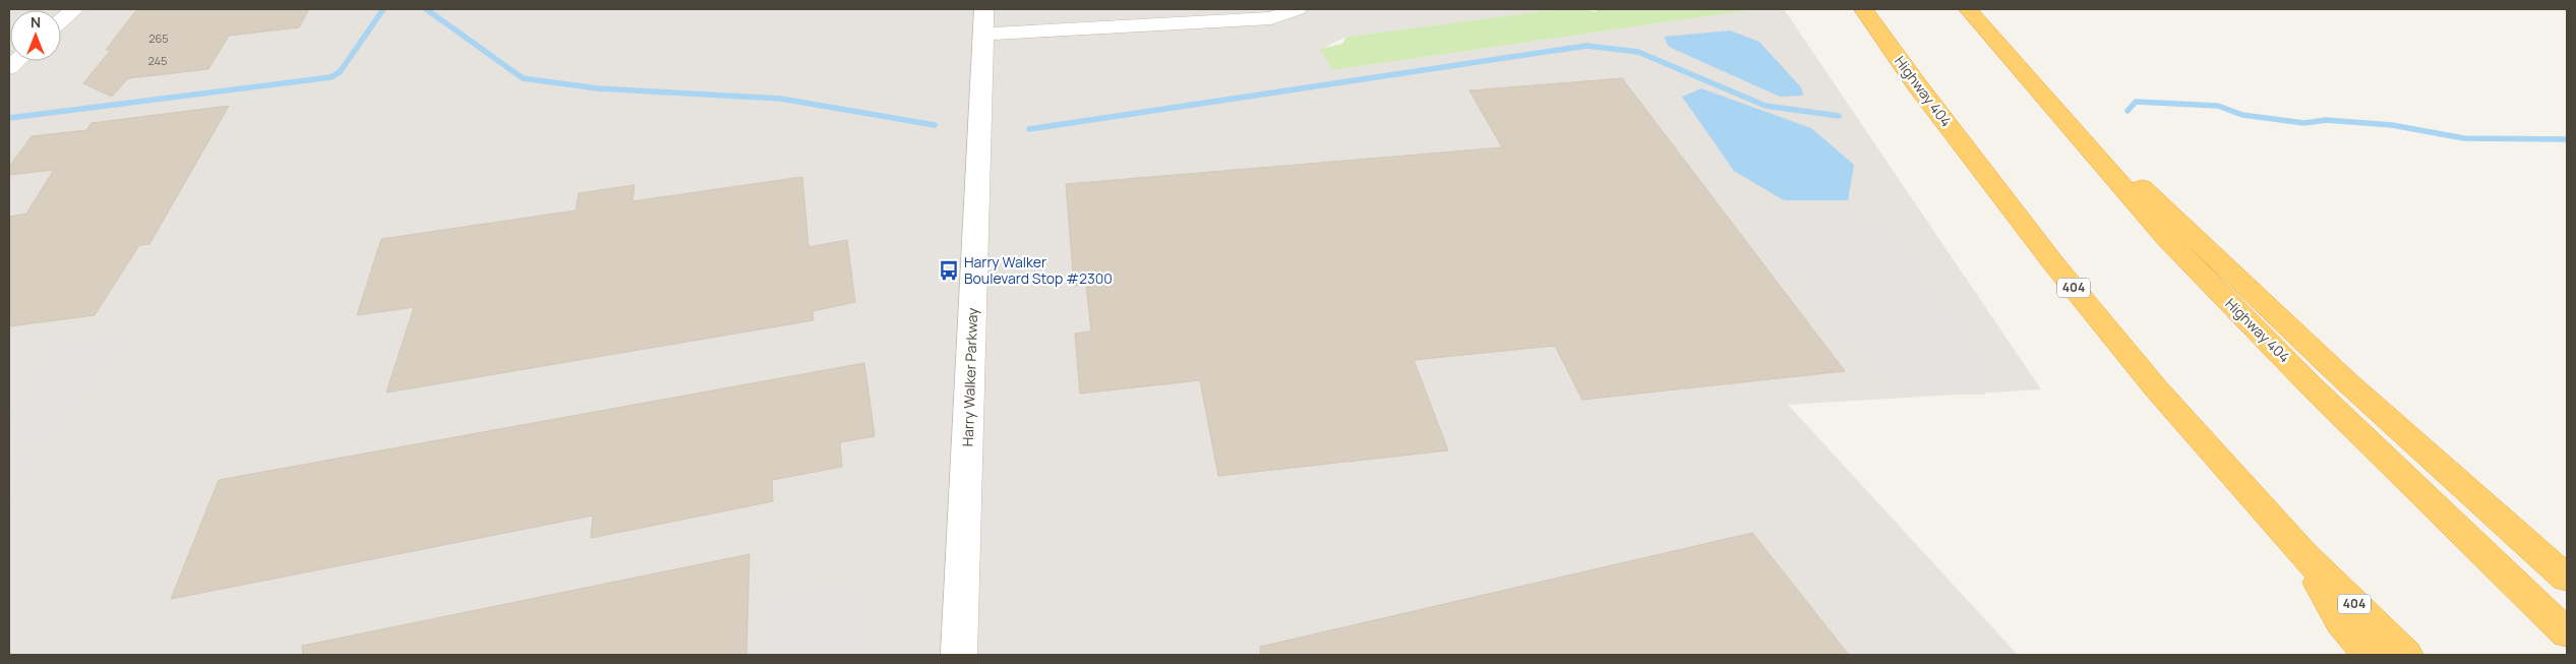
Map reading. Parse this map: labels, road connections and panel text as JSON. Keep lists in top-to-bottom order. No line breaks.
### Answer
{"streets":{"highway":["Highway 404","404"],"street":["Harry Walker Parkway"]},"places":{"bus stop":["Harry Walker Boulevard Stop #2300"]},"house_numbers":["265","245"],"north":"top"}
